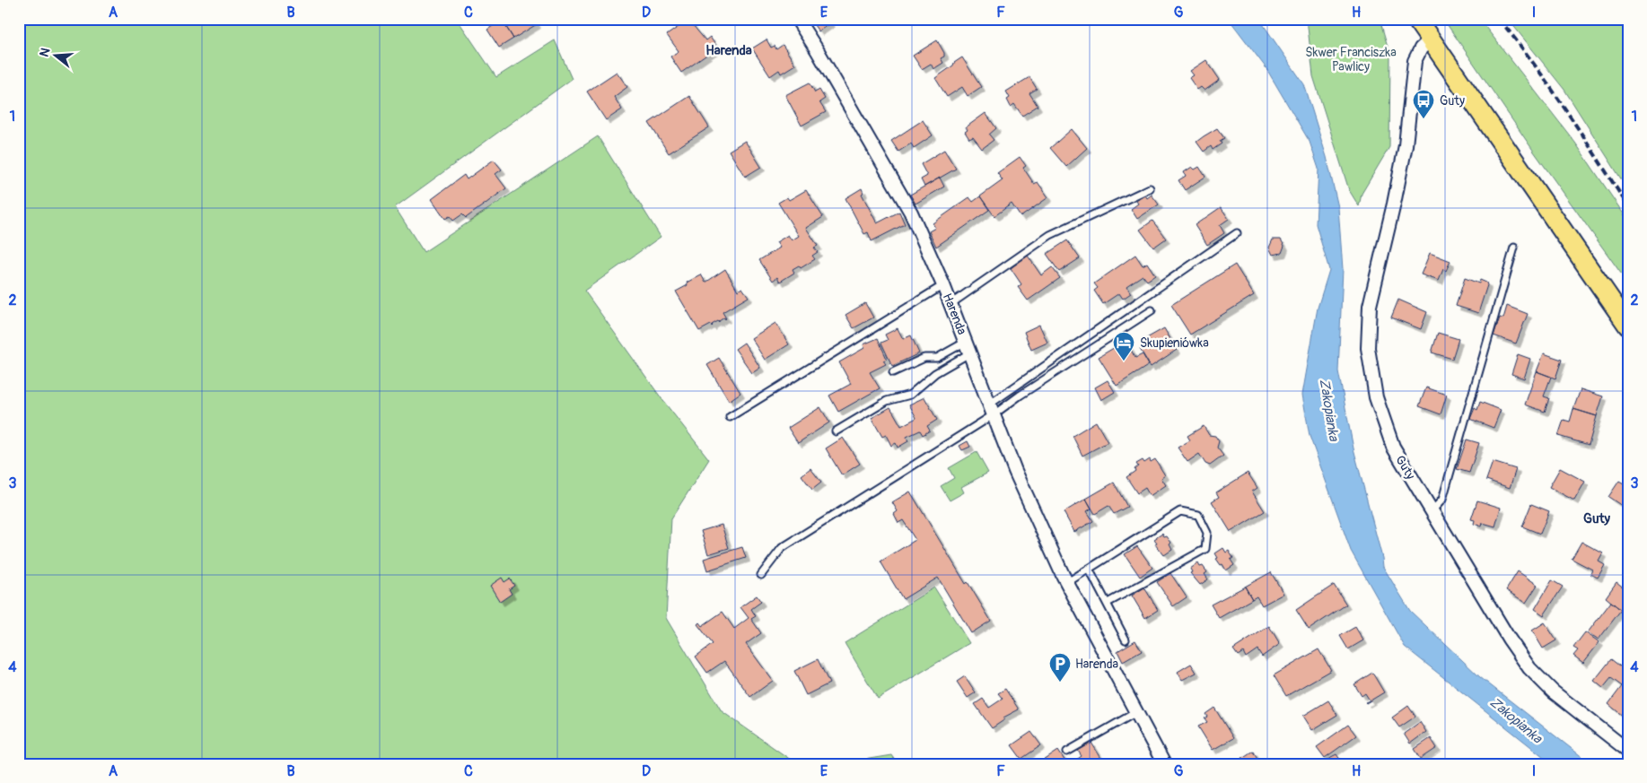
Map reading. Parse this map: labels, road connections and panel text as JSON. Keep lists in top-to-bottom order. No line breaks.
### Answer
{"streets":{"street":["Harenda","Guty"]},"districts":["Harenda","Guty"],"water":["Zakopianka"],"parks":["Skwer Franciszka Pawlicy"],"places":{"bus stop":["Guty"],"hotel":["Skupieniówka"],"parking":["Harenda"]},"north":"left","grid":{"columns":["A","B","C","D","E","F","G","H","I"],"rows":["1","2","3","4"]}}
